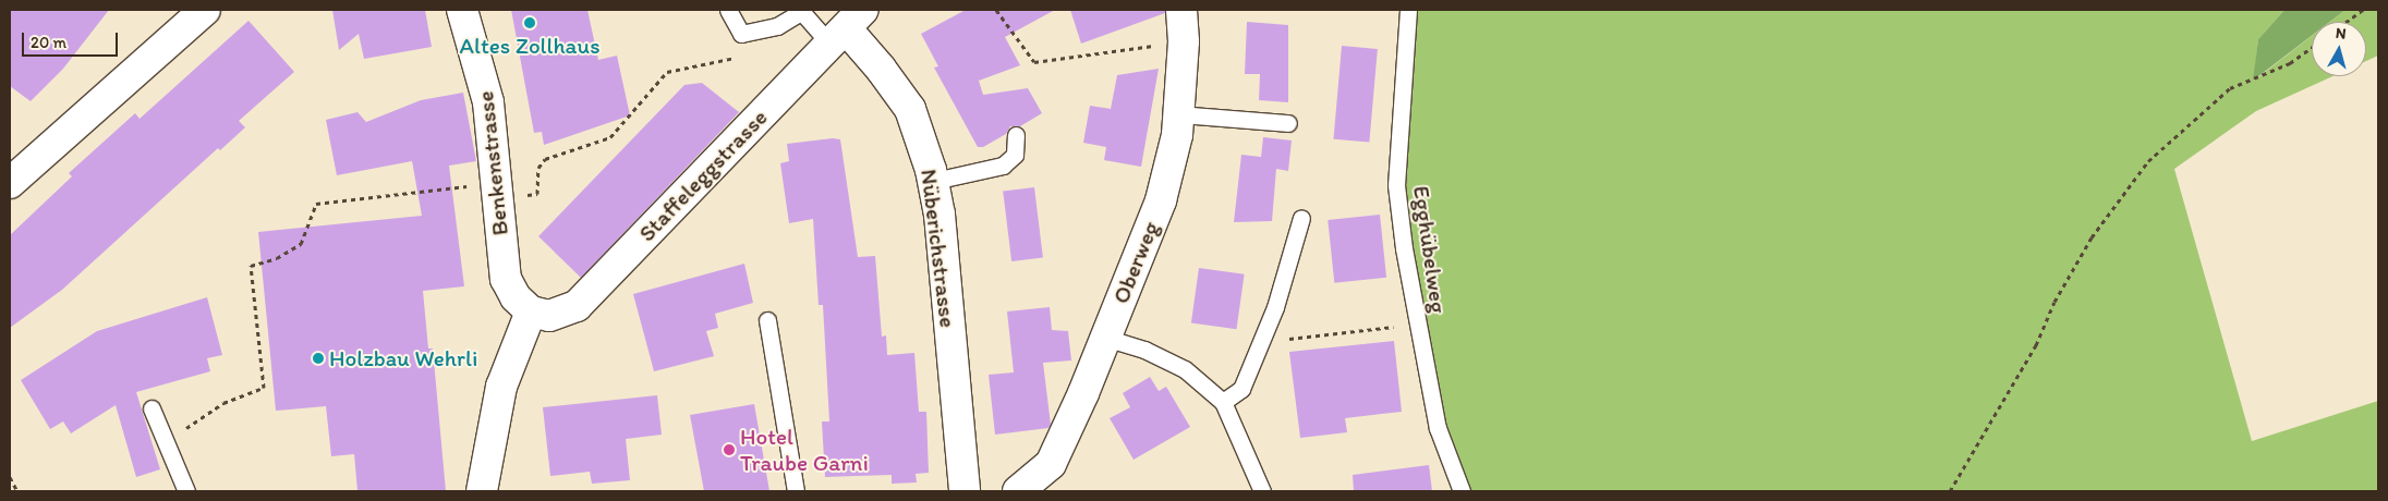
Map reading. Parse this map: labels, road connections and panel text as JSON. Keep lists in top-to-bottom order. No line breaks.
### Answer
{"streets":{"street":["Benkenstrasse","Staffeleggstrasse","Nüberichstrasse","Oberweg"],"lane":["Egghübelweg"]},"crossings":[["Benkenstrasse","Staffeleggstrasse"],["Staffeleggstrasse","Nüberichstrasse"]],"places":["Altes Zollhaus","Holzbau Wehrli","Hotel Traube Garni"],"scale_bar":"20 m","north":"top"}
